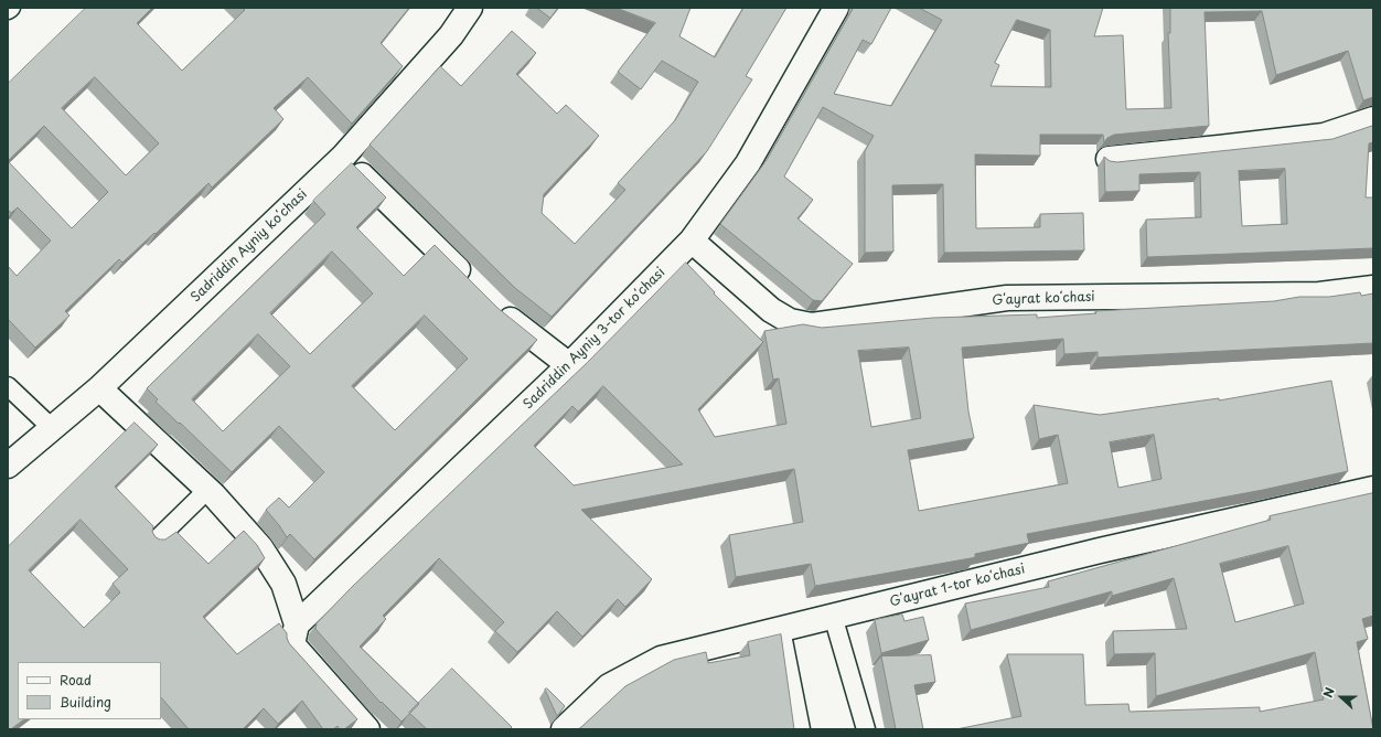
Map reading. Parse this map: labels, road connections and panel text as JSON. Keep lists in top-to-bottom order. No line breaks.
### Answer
{"streets":{"street":["Sadriddin Ayniy koʻchasi","Gʻayrat koʻchasi","Sadriddin Ayniy 3-tor koʻchasi","Gʻayrat 1-tor koʻchasi"]},"crossings":[["Gʻayrat koʻchasi","Sadriddin Ayniy 3-tor koʻchasi"]],"legend":["Road","Building"],"north":"left"}
